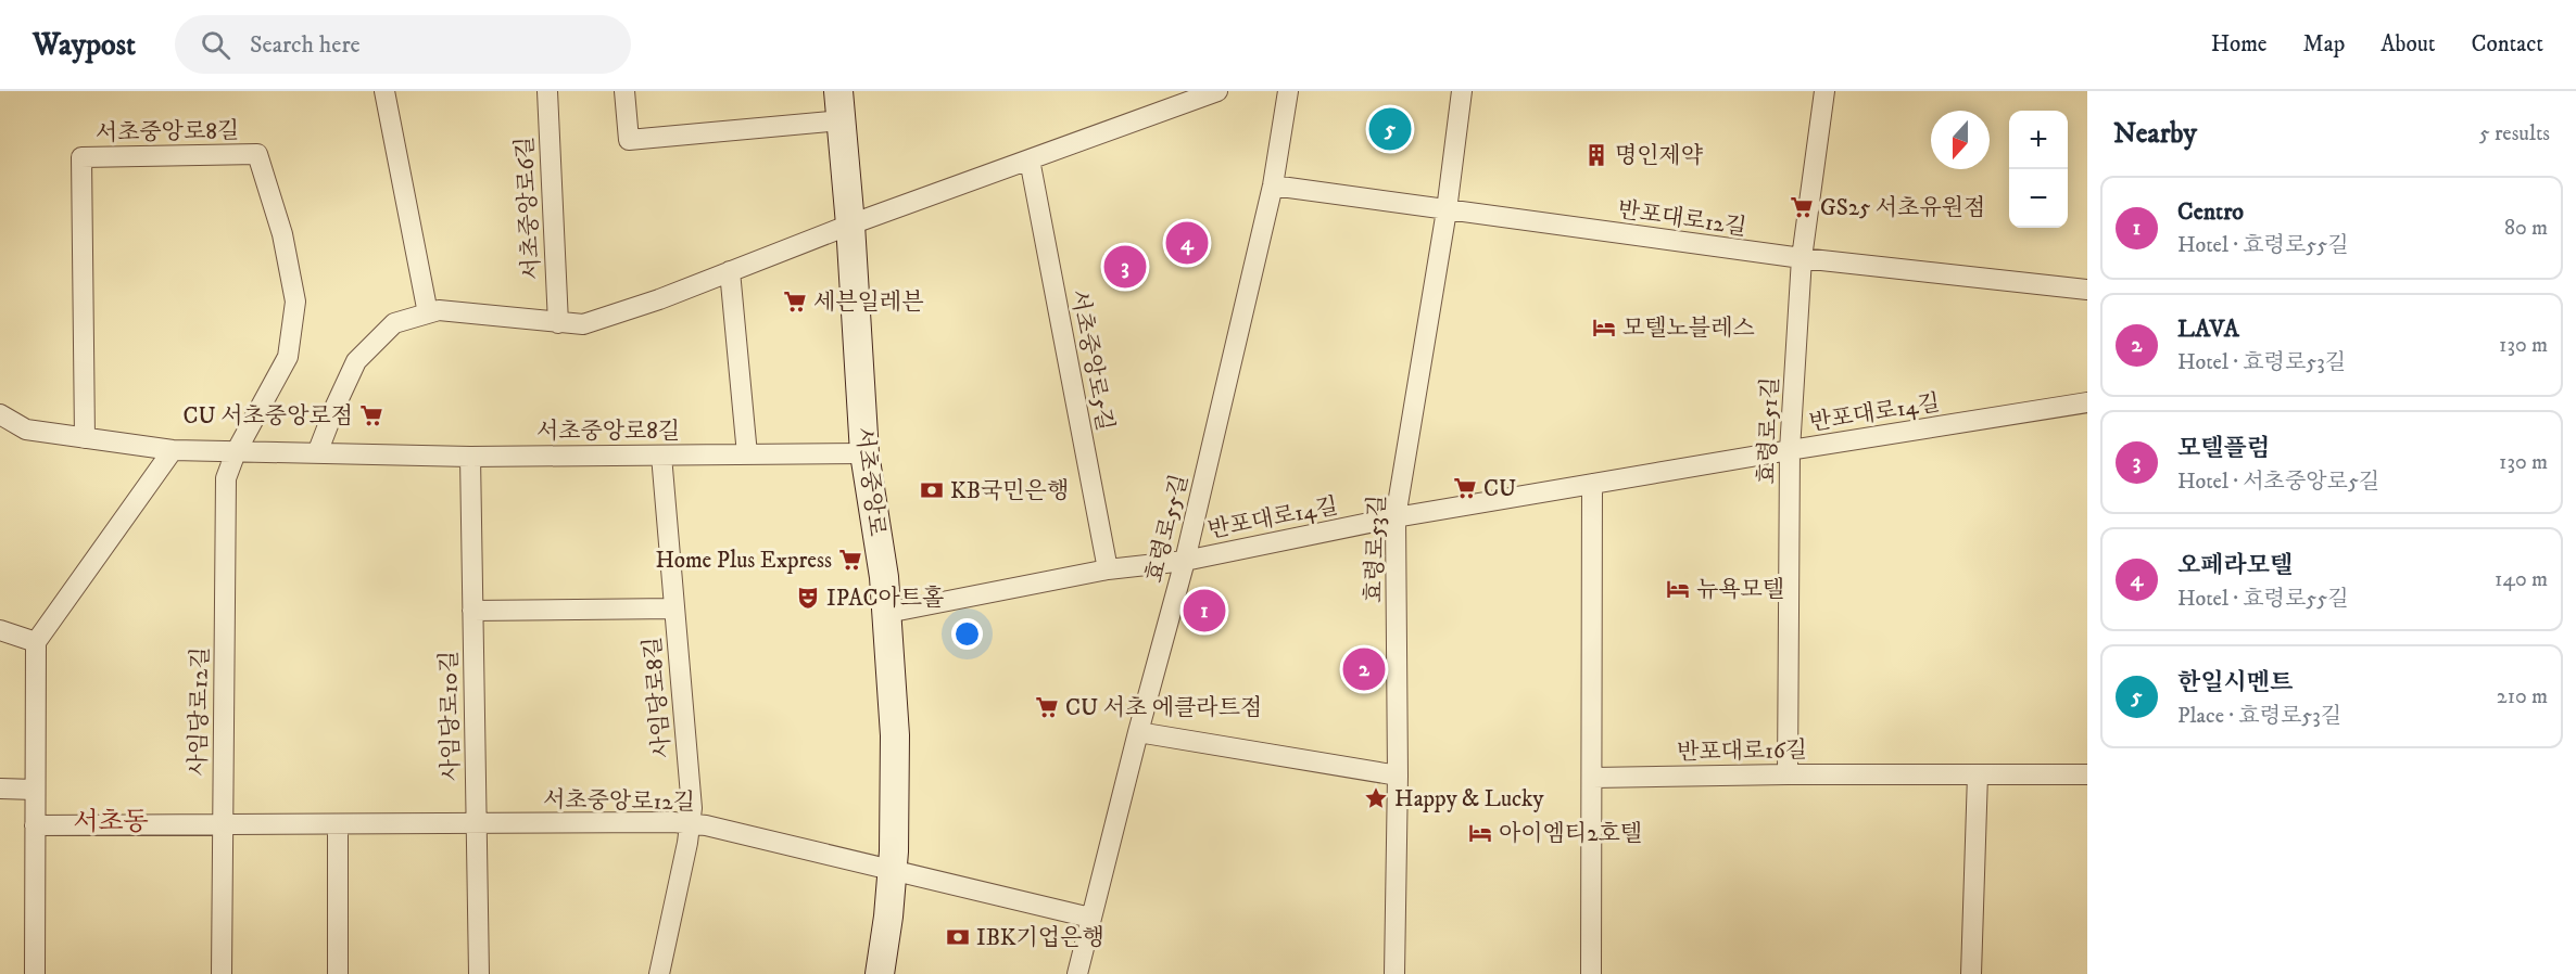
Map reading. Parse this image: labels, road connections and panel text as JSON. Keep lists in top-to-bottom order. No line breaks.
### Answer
{"streets":{"main road":["서초중앙로"],"street":["서초중앙로8길","서초중앙로6길","반포대로12길","서초중앙로5길","반포대로14길","효령로51길","효령로55길","효령로53길","사임당로8길","사임당로12길","사임당로10길","반포대로16길","서초중앙로12길"]},"crossings":[["서초중앙로8길","서초중앙로"],["서초중앙로8길","사임당로8길"],["서초중앙로8길","사임당로12길"],["서초중앙로8길","사임당로10길"],["반포대로12길","효령로51길"],["반포대로12길","효령로55길"],["반포대로12길","효령로53길"],["서초중앙로5길","반포대로14길"],["반포대로14길","효령로51길"],["반포대로14길","서초중앙로"],["반포대로14길","효령로55길"],["반포대로14길","효령로53길"],["효령로51길","반포대로16길"],["서초중앙로","서초중앙로12길"],["사임당로8길","사임당로10길"],["사임당로8길","서초중앙로12길"],["사임당로12길","서초중앙로12길"],["사임당로10길","서초중앙로12길"]],"districts":["서초동"],"places":{"building":["명인제약"],"supermarket":["GS25 서초유원점","세븐일레븐","CU 서초중앙로점","CU","Home Plus Express","CU 서초 에클라트점"],"hotel":["모텔노블레스","뉴욕모텔","아이엠티2호텔"],"bank":["KB국민은행","IBK기업은행"],"theatre":["IPAC아트홀"],"place":["Happy & Lucky"]},"north":"bottom","page":{"header":"Waypost","search":"Search here","nav":["Home","Map","About","Contact"],"heading":["Nearby","5 results"],"pins":["5","4","3","1","2"],"map_buttons":["+","−"],"list":[{"mark":"1","name":"Centro","note":"Hotel · 효령로55길","value":"80 m"},{"mark":"2","name":"LAVA","note":"Hotel · 효령로53길","value":"130 m"},{"mark":"3","name":"모텔플럼","note":"Hotel · 서초중앙로5길","value":"130 m"},{"mark":"4","name":"오페라모텔","note":"Hotel · 효령로55길","value":"140 m"},{"mark":"5","name":"한일시멘트","note":"Place · 효령로53길","value":"210 m"}]}}
